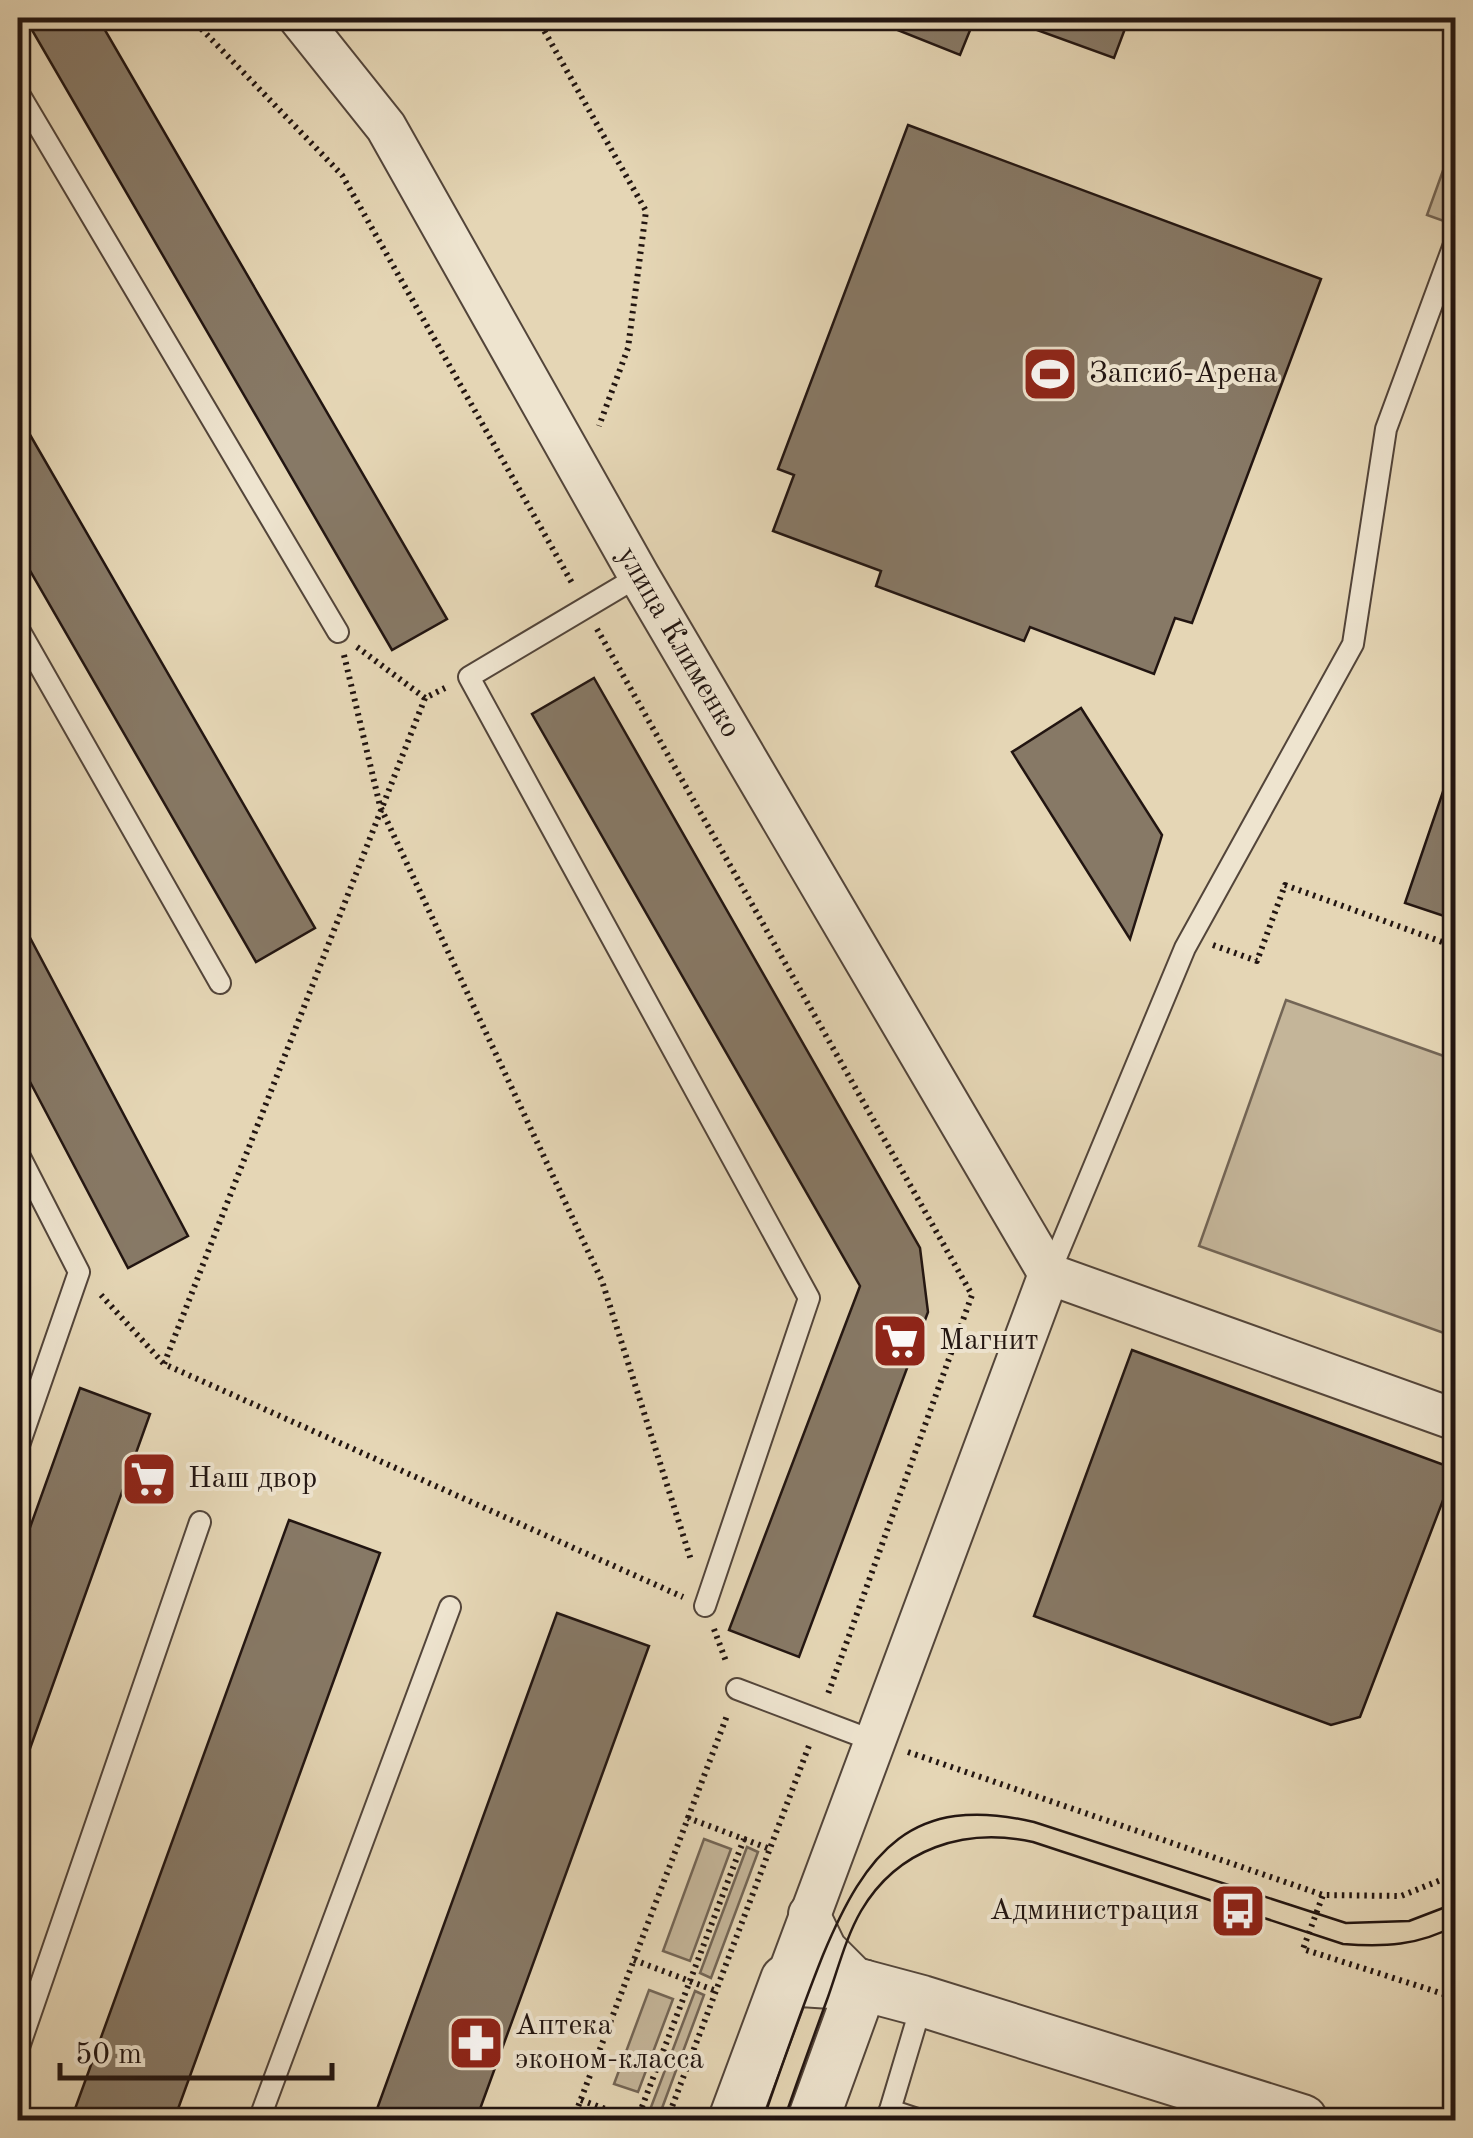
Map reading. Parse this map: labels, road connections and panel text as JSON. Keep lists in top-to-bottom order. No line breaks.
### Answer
{"streets":{"street":["улица Клименко"]},"places":{"sports":["Запсиб-Арена"],"supermarket":["Магнит","Наш двор"],"bus stop":["Администрация"],"pharmacy":["Аптека эконом-класса"]},"scale_bar":"50 m"}
